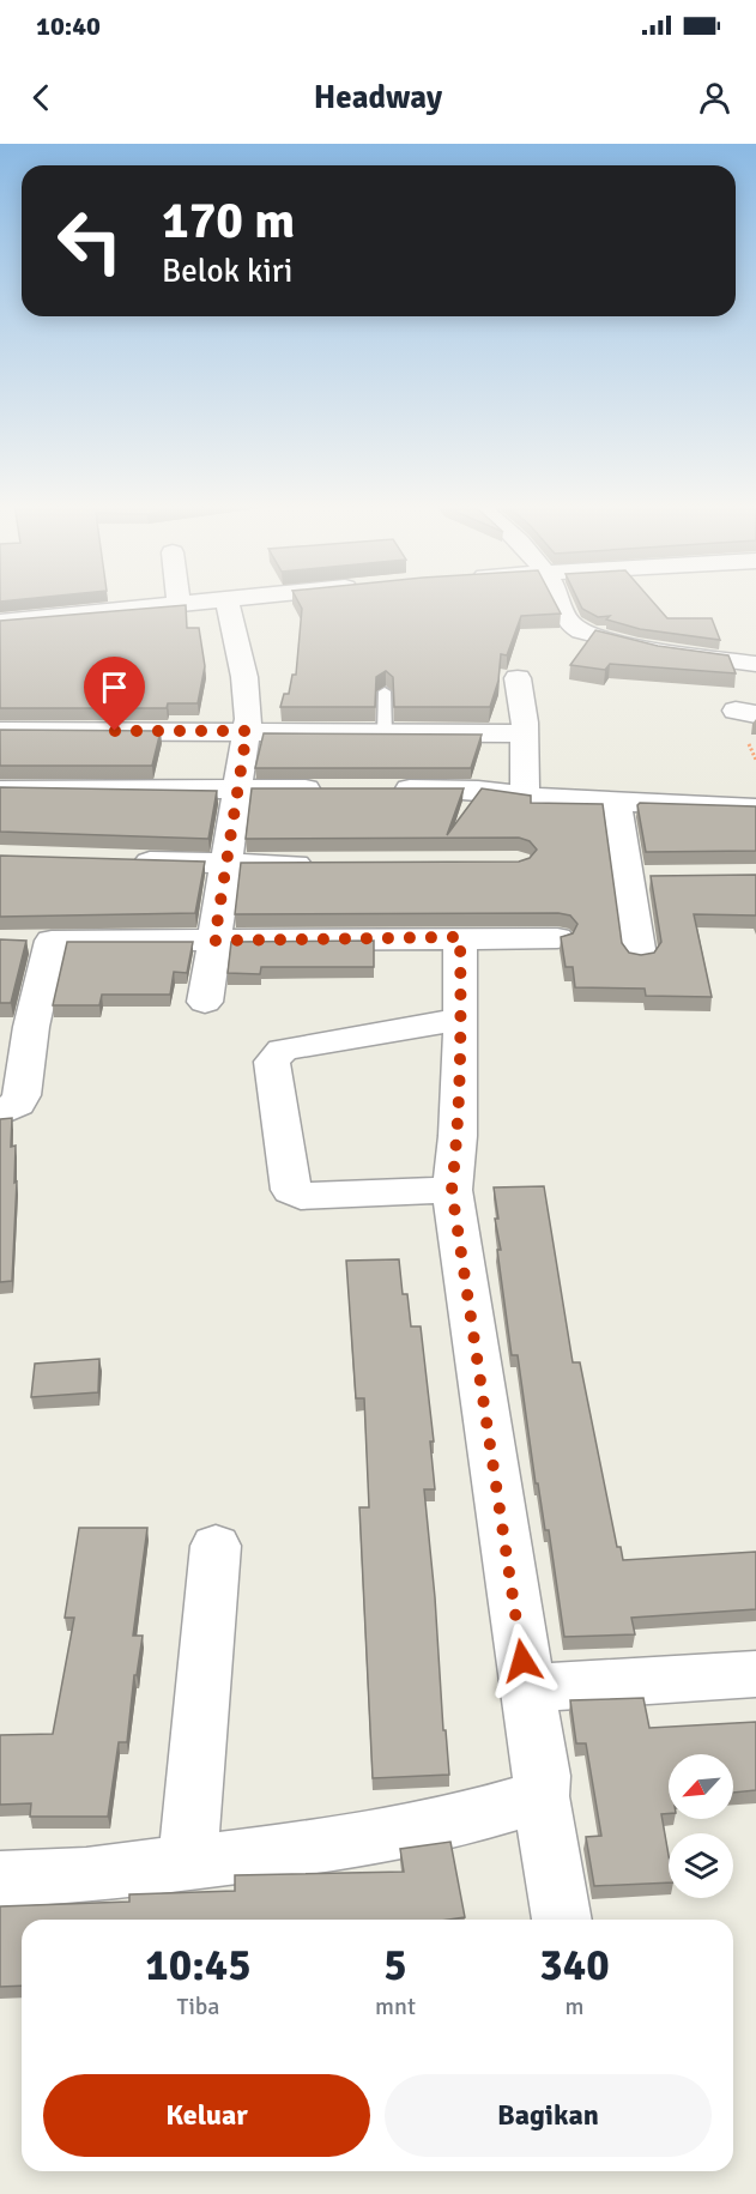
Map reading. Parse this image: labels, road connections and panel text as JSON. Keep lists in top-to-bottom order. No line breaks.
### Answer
{"north":"bottom left","page":{"status":"10:40","header":"Headway","turn":["170 m","Belok kiri"],"eta":["10:45","Tiba","5","mnt","340","m"],"buttons":["Keluar","Bagikan"]}}
